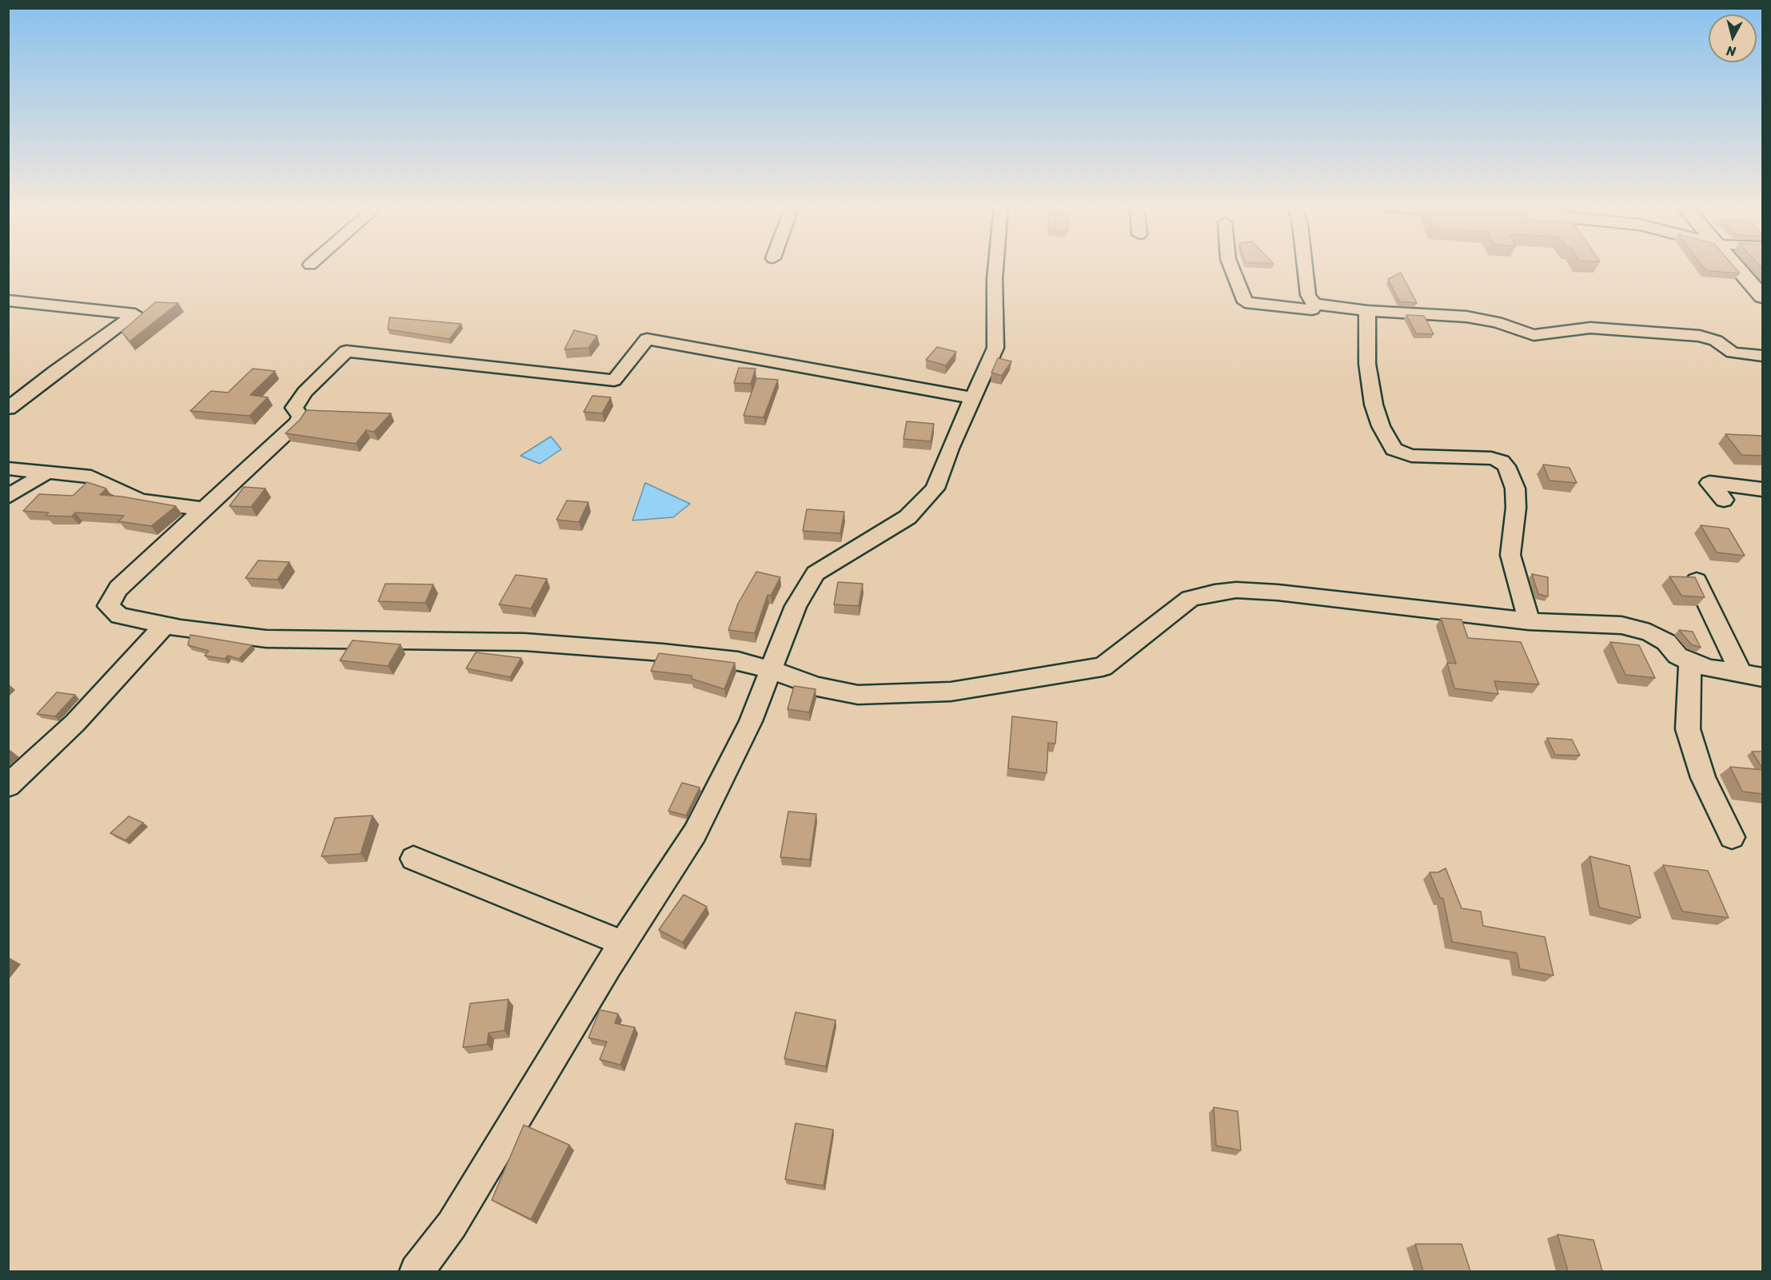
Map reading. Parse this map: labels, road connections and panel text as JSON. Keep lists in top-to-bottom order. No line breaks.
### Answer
{"north":"bottom"}
